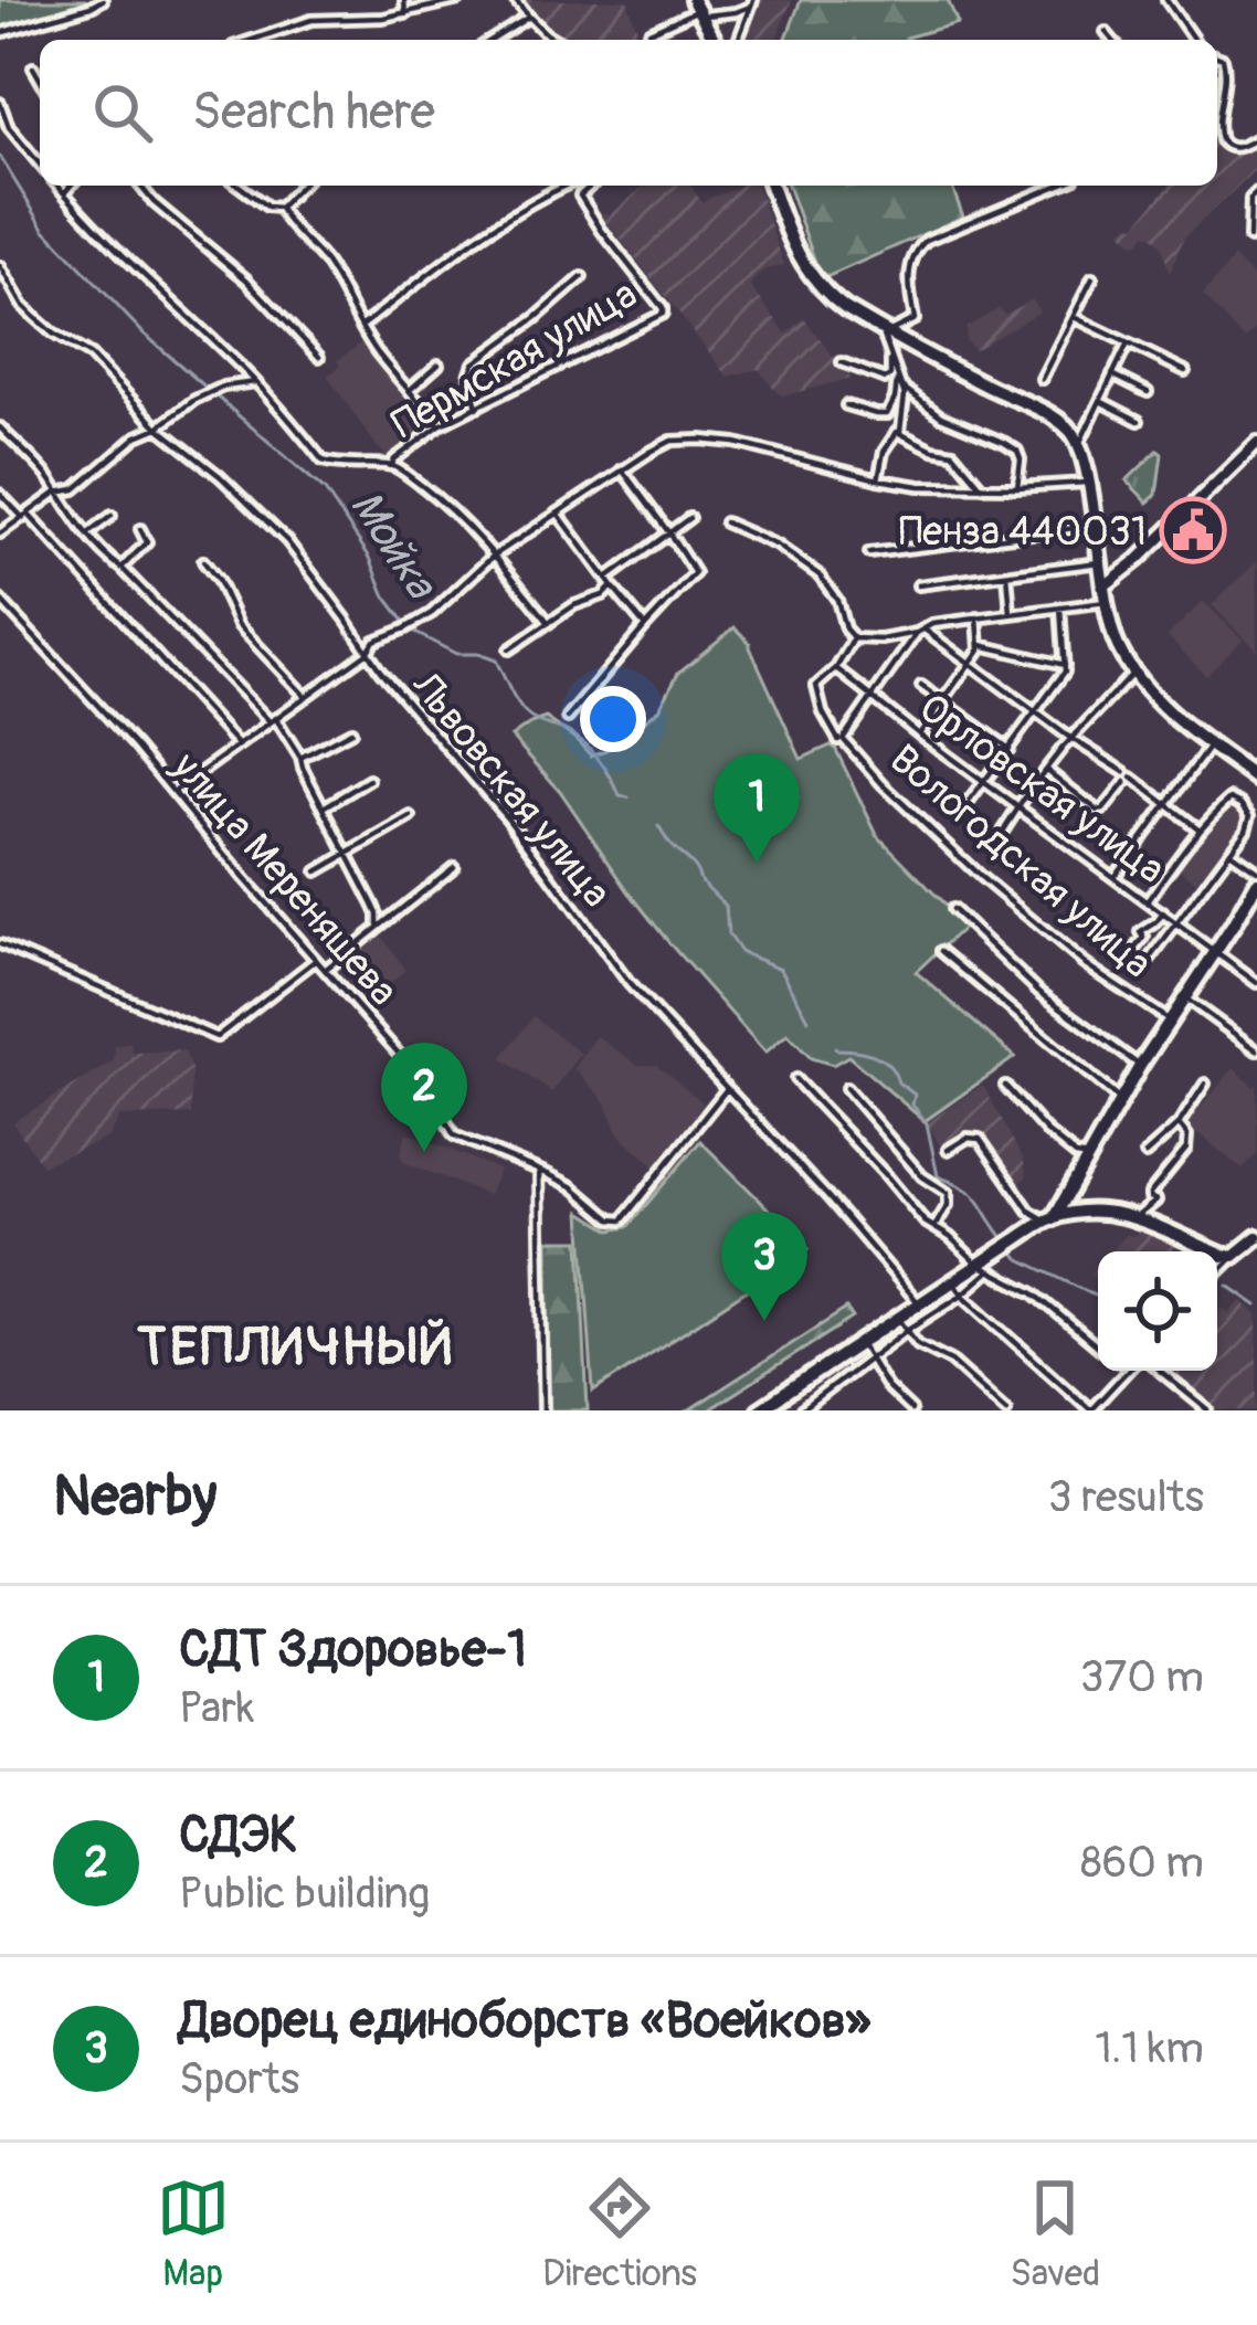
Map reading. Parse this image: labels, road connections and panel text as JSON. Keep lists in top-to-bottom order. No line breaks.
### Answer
{"streets":{"street":["Пермская улица","Орловская улица","Львовская улица","Вологодская улица","улица Мереняшева"]},"crossings":[["Орловская улица","Вологодская улица"],["Львовская улица","улица Мереняшева"]],"districts":["ТЕПЛИЧНЫЙ"],"water":["Мойка"],"places":{"public building":["Пенза 440031"]},"page":{"search":"Search here","pins":["1","2","3"],"heading":["Nearby","3 results"],"list":[{"mark":"1","name":"СДТ Здоровье-1","note":"Park","value":"370 m"},{"mark":"2","name":"СДЭК","note":"Public building","value":"860 m"},{"mark":"3","name":"Дворец единоборств «Воейков»","note":"Sports","value":"1.1 km"}],"nav":["Map","Directions","Saved"]}}
